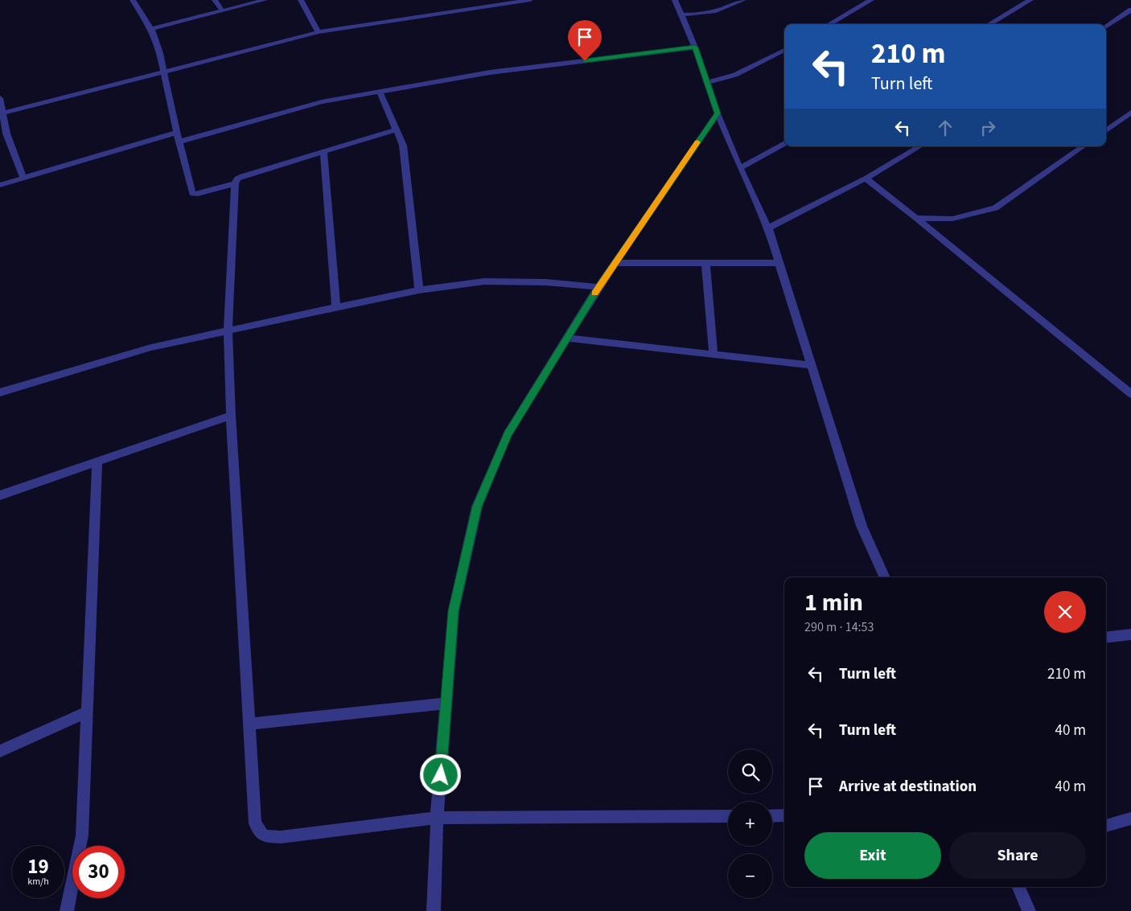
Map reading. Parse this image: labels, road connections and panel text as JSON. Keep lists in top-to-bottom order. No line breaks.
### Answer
{"page":{"turn":["210 m","Turn left"],"heading":["1 min","290 m · 14:53"],"list":[{"name":"Turn left","value":"210 m"},{"name":"Turn left","value":"40 m"},{"name":"Arrive at destination","value":"40 m"}],"map_buttons":["+","−"],"buttons":["Exit","Share"],"speed":"19 km/h","limit":"30"}}
